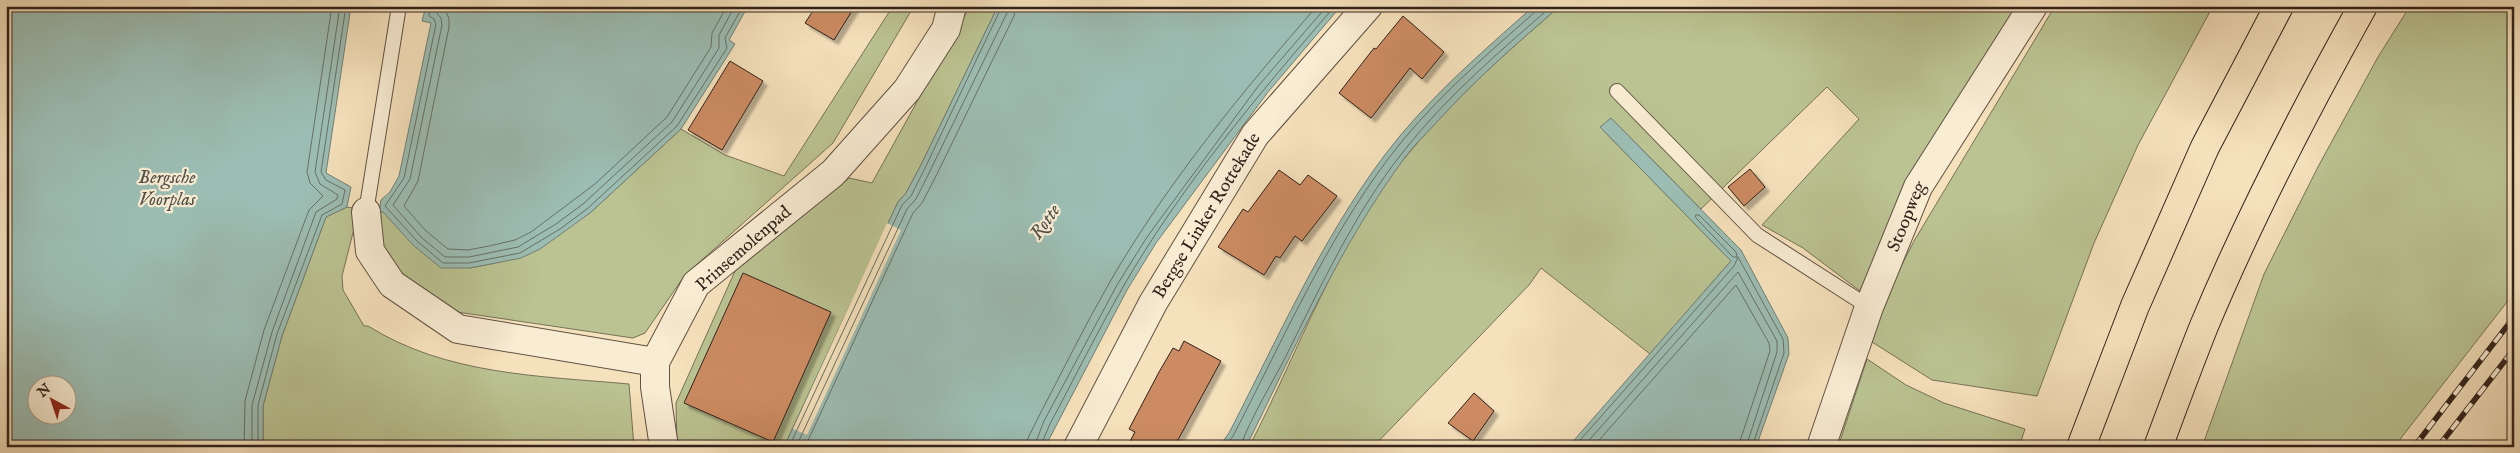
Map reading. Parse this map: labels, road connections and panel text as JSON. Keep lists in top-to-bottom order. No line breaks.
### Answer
{"streets":{"street":["Bergse Linker Rottekade","Stoopweg","Prinsemolenpad"]},"water":["Bergsche Voorplas","Rotte"],"north":"top left"}
